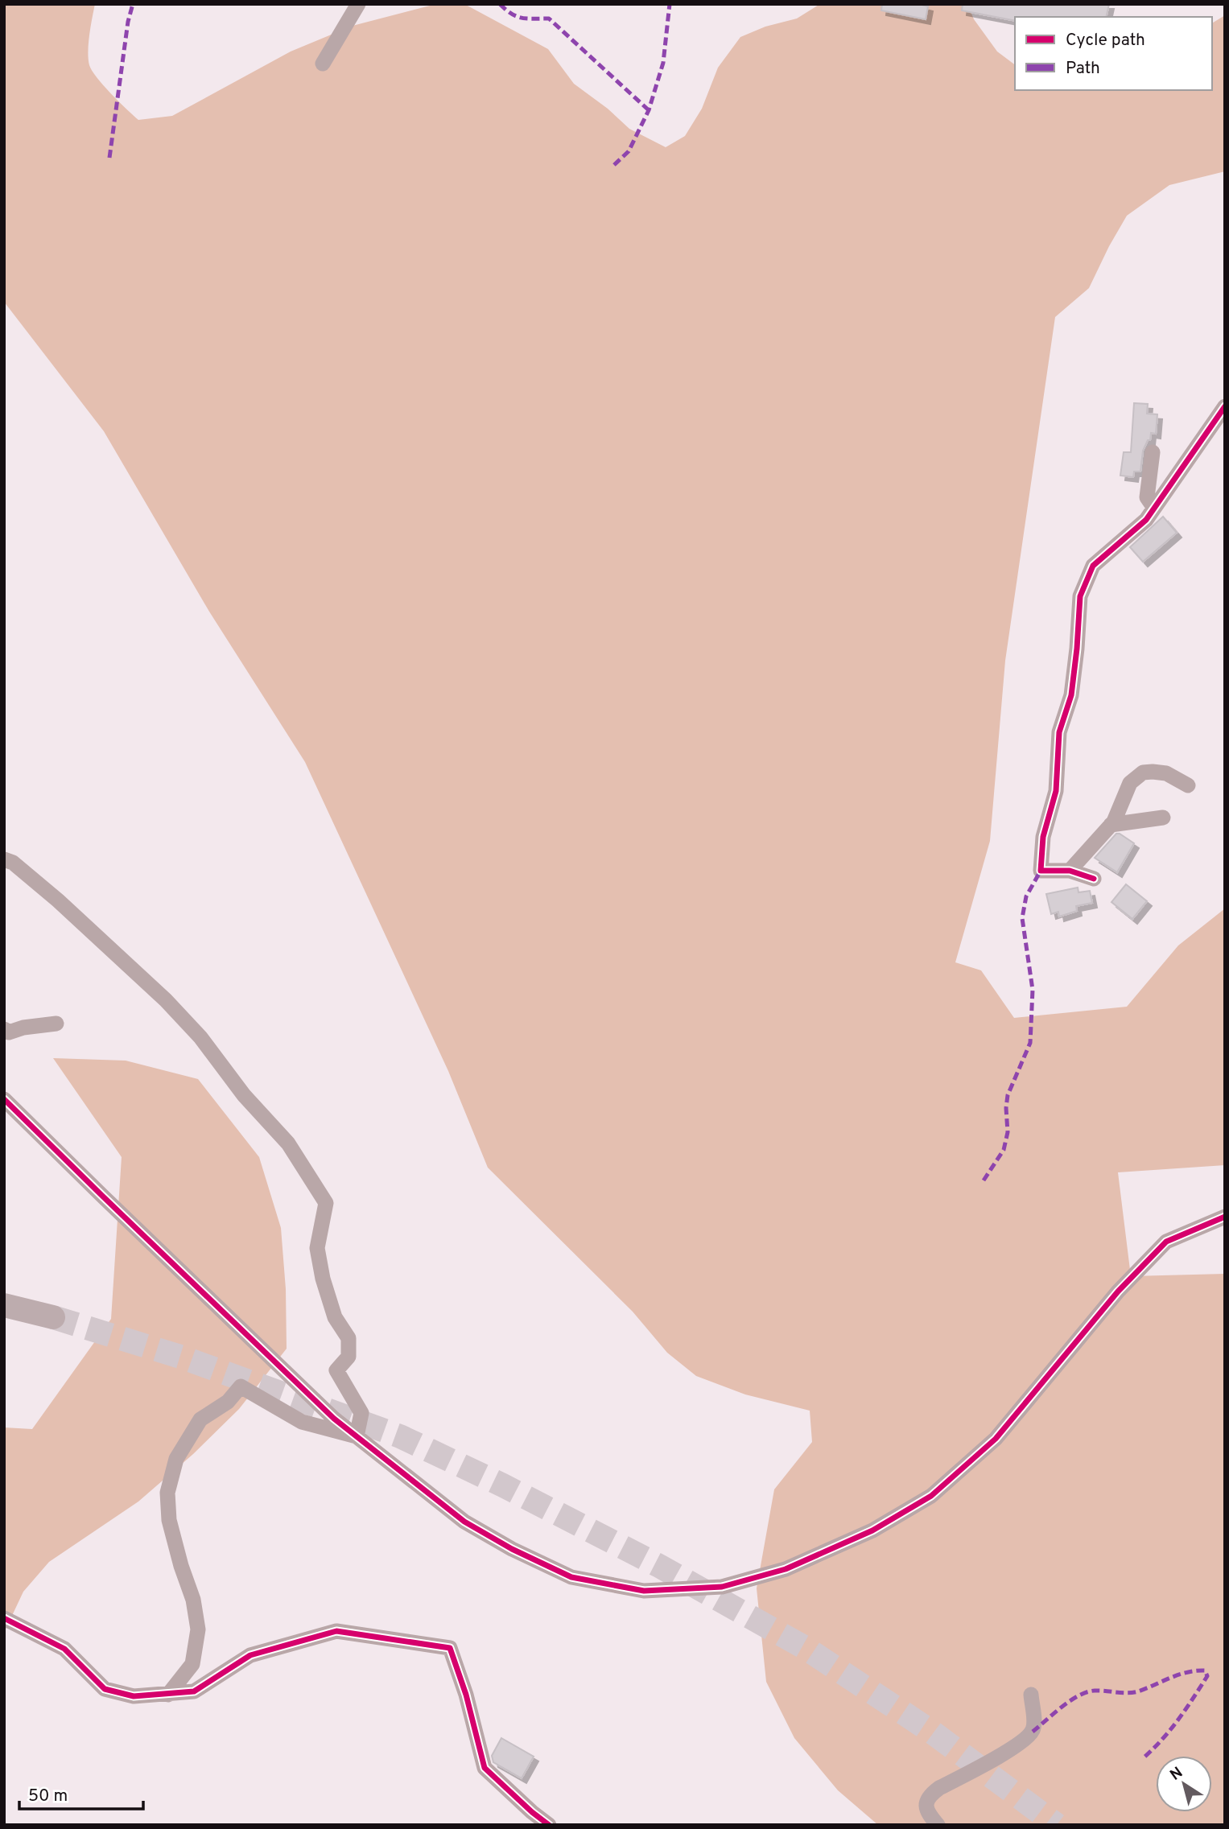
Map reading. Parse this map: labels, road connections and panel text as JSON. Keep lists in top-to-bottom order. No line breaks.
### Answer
{"legend":["Cycle path","Path"],"scale_bar":"50 m","north":"top left"}
